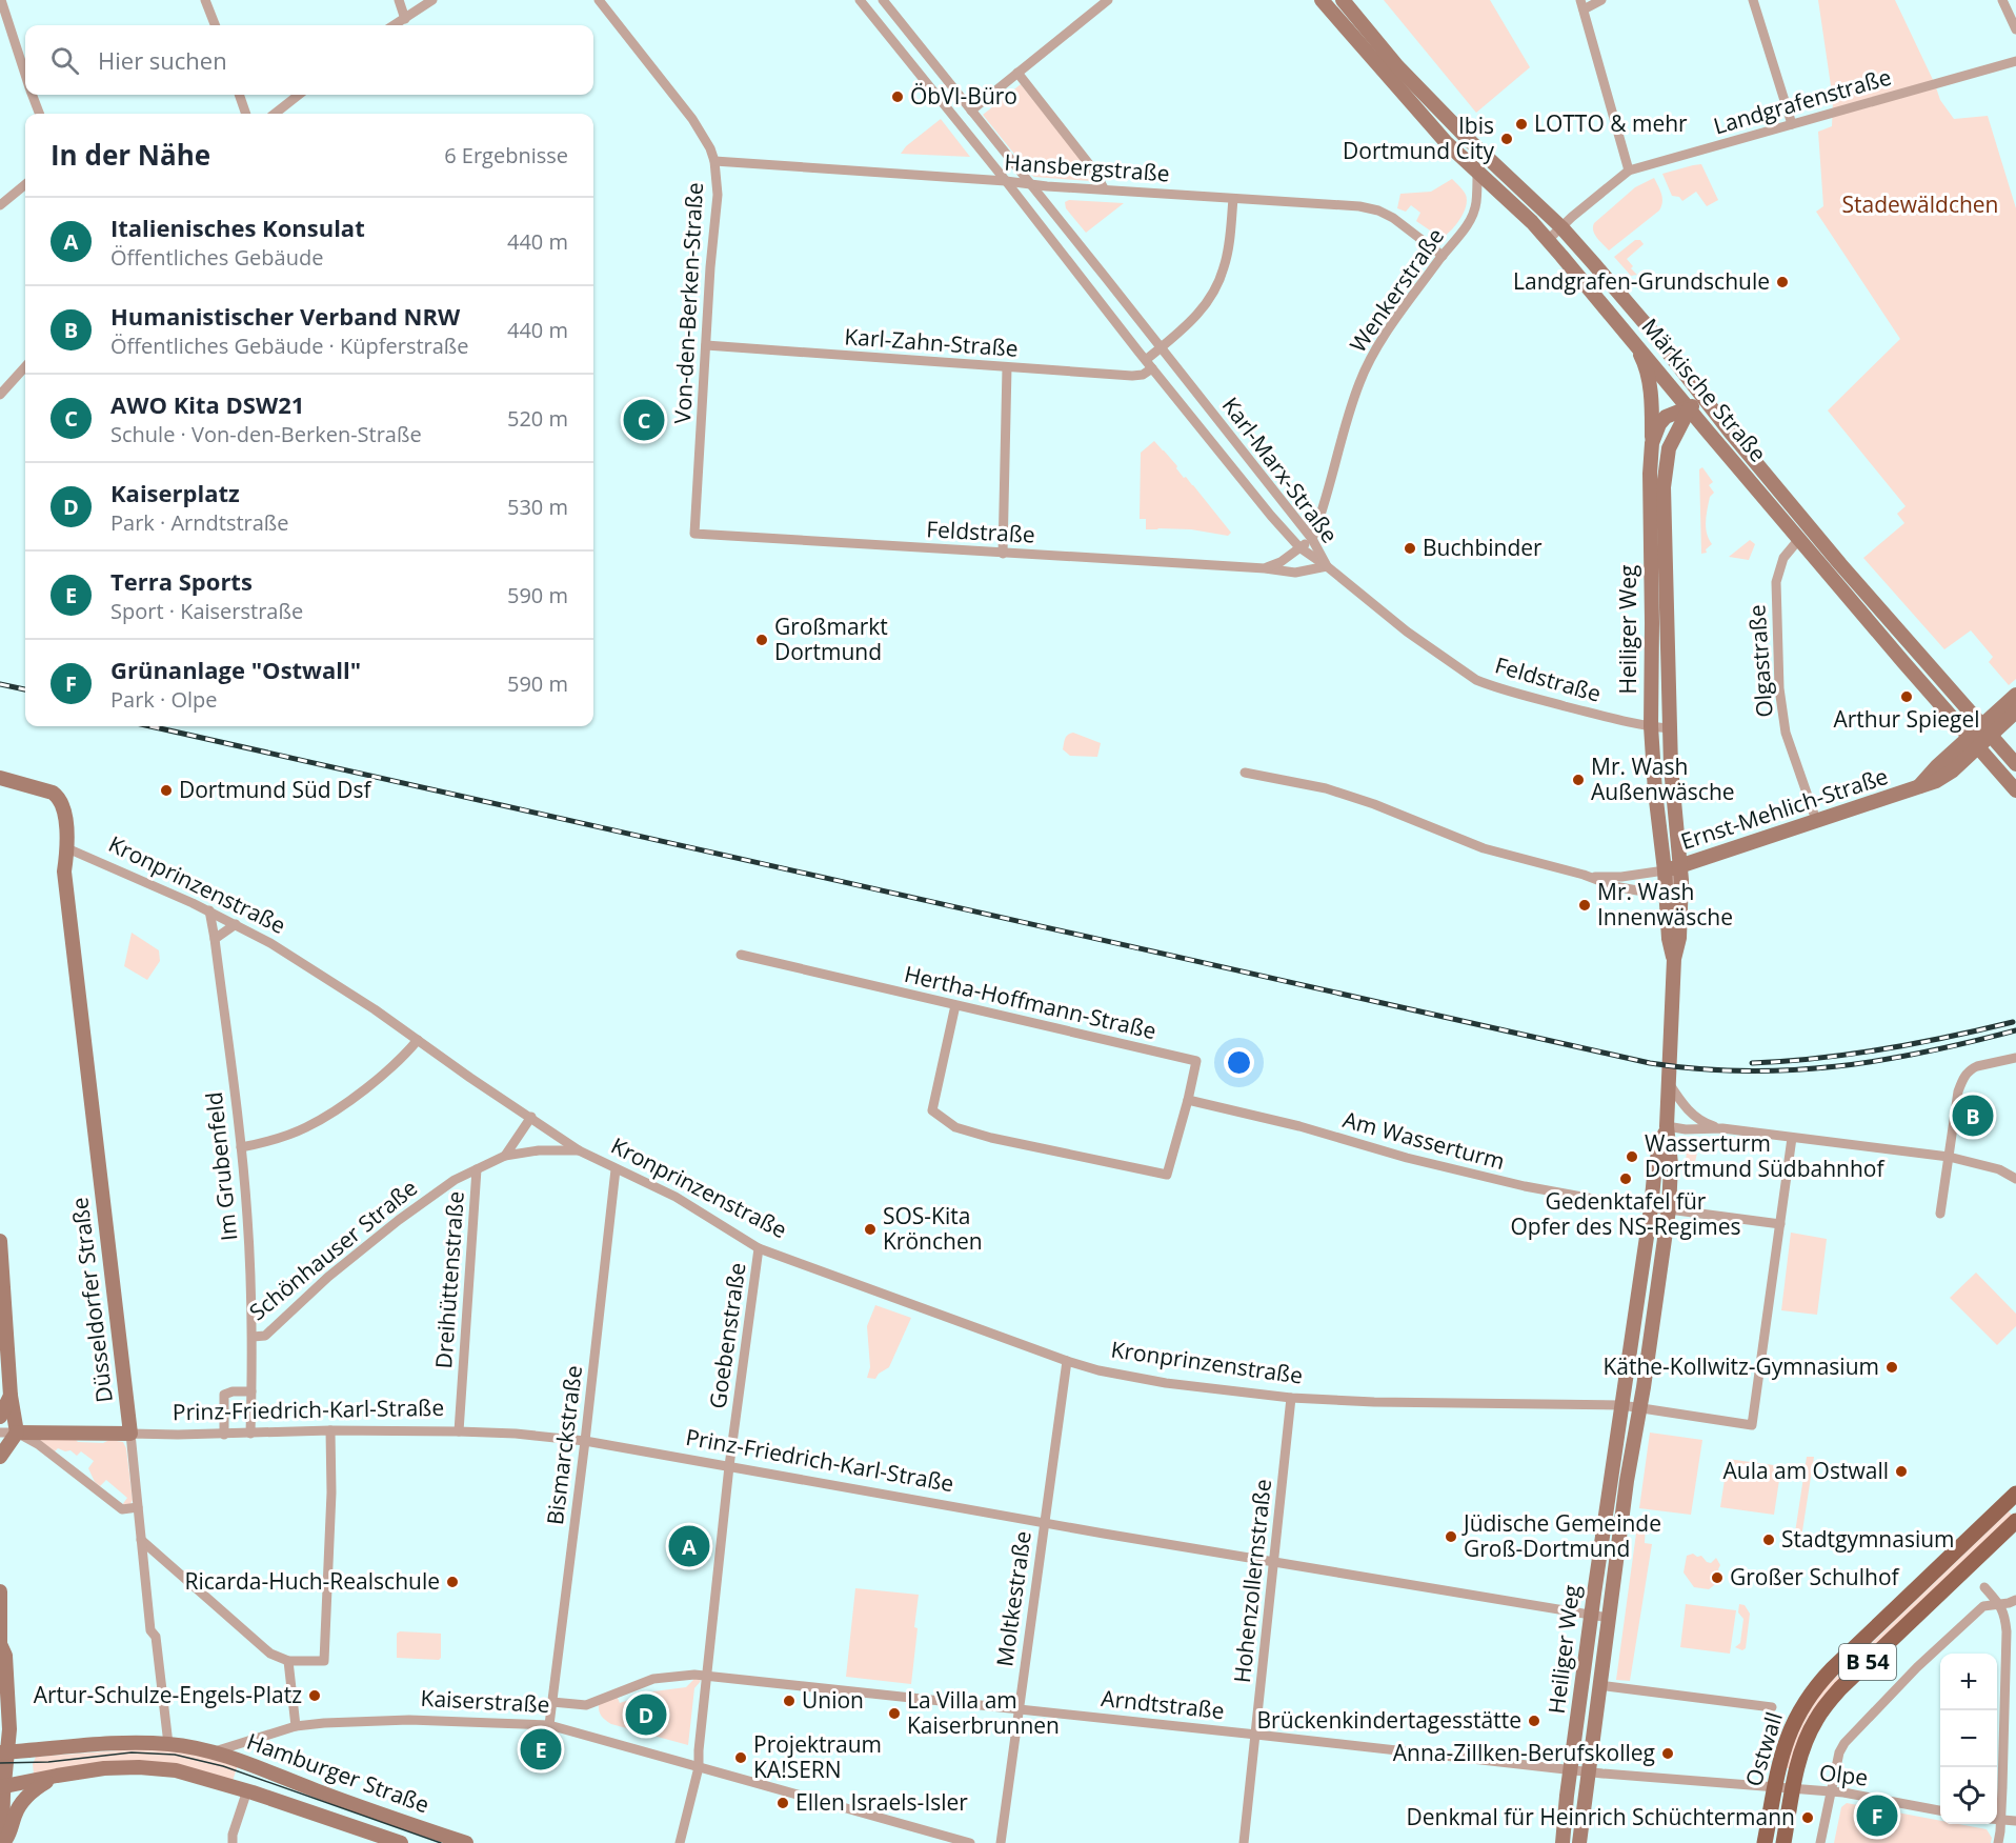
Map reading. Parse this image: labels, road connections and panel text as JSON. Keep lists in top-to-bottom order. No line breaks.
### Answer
{"streets":{"main road":["Märkische Straße","Heiliger Weg","Ernst-Mehlich-Straße","Düsseldorfer Straße","Prinz-Friedrich-Karl-Straße","B 54","Ostwall","Hamburger Straße"],"street":["Landgrafenstraße","Hansbergstraße","Wenkerstraße","Von-den-Berken-Straße","Karl-Zahn-Straße","Karl-Marx-Straße","Feldstraße","Olgastraße","Kronprinzenstraße","Hertha-Hoffmann-Straße","Am Wasserturm","Im Grubenfeld","Schönhauser Straße","Dreihüttenstraße","Goebenstraße","Bismarckstraße","Hohenzollernstraße","Moltkestraße","Kaiserstraße","Arndtstraße","Olpe"]},"crossings":[["Landgrafenstraße","Märkische Straße"],["Hansbergstraße","Wenkerstraße"],["Hansbergstraße","Von-den-Berken-Straße"],["Hansbergstraße","Karl-Marx-Straße"],["Wenkerstraße","Märkische Straße"],["Wenkerstraße","Karl-Marx-Straße"],["Von-den-Berken-Straße","Karl-Zahn-Straße"],["Von-den-Berken-Straße","Feldstraße"],["Karl-Zahn-Straße","Karl-Marx-Straße"],["Märkische Straße","Heiliger Weg"],["Märkische Straße","Olgastraße"],["Märkische Straße","Ernst-Mehlich-Straße"],["Karl-Marx-Straße","Feldstraße"],["Feldstraße","Heiliger Weg"],["Heiliger Weg","Ernst-Mehlich-Straße"],["Heiliger Weg","Kronprinzenstraße"],["Heiliger Weg","Am Wasserturm"],["Heiliger Weg","Prinz-Friedrich-Karl-Straße"],["Heiliger Weg","Arndtstraße"],["Olgastraße","Ernst-Mehlich-Straße"],["Kronprinzenstraße","Am Wasserturm"],["Kronprinzenstraße","Im Grubenfeld"],["Kronprinzenstraße","Schönhauser Straße"],["Kronprinzenstraße","Düsseldorfer Straße"],["Kronprinzenstraße","Goebenstraße"],["Kronprinzenstraße","Bismarckstraße"],["Kronprinzenstraße","Hohenzollernstraße"],["Kronprinzenstraße","Moltkestraße"],["Hertha-Hoffmann-Straße","Am Wasserturm"],["Im Grubenfeld","Schönhauser Straße"],["Im Grubenfeld","Prinz-Friedrich-Karl-Straße"],["Schönhauser Straße","Dreihüttenstraße"],["Dreihüttenstraße","Prinz-Friedrich-Karl-Straße"],["Düsseldorfer Straße","Prinz-Friedrich-Karl-Straße"],["Düsseldorfer Straße","Hamburger Straße"],["Goebenstraße","Prinz-Friedrich-Karl-Straße"],["Goebenstraße","Kaiserstraße"],["Goebenstraße","Arndtstraße"],["Prinz-Friedrich-Karl-Straße","Bismarckstraße"],["Prinz-Friedrich-Karl-Straße","Hohenzollernstraße"],["Prinz-Friedrich-Karl-Straße","Moltkestraße"],["Bismarckstraße","Kaiserstraße"],["Bismarckstraße","Arndtstraße"],["Hohenzollernstraße","Arndtstraße"],["Moltkestraße","Arndtstraße"],["Kaiserstraße","Hamburger Straße"],["Arndtstraße","Ostwall"],["Arndtstraße","Olpe"],["Ostwall","Olpe"]],"parks":["Stadewäldchen"],"places":["ÖbVI-Büro","LOTTO & mehr","Ibis Dortmund City","Landgrafen-Grundschule","Buchbinder","Großmarkt Dortmund","Arthur Spiegel","Mr. Wash Außenwäsche","Dortmund Süd Dsf","Mr. Wash Innenwäsche","Wasserturm Dortmund Südbahnhof","Gedenktafel für Opfer des NS-Regimes","SOS-Kita Krönchen","Käthe-Kollwitz-Gymnasium","Aula am Ostwall","Jüdische Gemeinde Groß-Dortmund","Stadtgymnasium","Großer Schulhof","Ricarda-Huch-Realschule","Artur-Schulze-Engels-Platz","Union","La Villa am Kaiserbrunnen","Brückenkindertagesstätte","Anna-Zillken-Berufskolleg","Projektraum KA!SERN","Ellen Israels-Isler","Denkmal für Heinrich Schüchtermann"],"page":{"search":"Hier suchen","heading":["In der Nähe","6 Ergebnisse"],"list":[{"mark":"A","name":"Italienisches Konsulat","note":"Öffentliches Gebäude","value":"440 m"},{"mark":"B","name":"Humanistischer Verband NRW","note":"Öffentliches Gebäude · Küpferstraße","value":"440 m"},{"mark":"C","name":"AWO Kita DSW21","note":"Schule · Von-den-Berken-Straße","value":"520 m"},{"mark":"D","name":"Kaiserplatz","note":"Park · Arndtstraße","value":"530 m"},{"mark":"E","name":"Terra Sports","note":"Sport · Kaiserstraße","value":"590 m"},{"mark":"F","name":"Grünanlage \"Ostwall\"","note":"Park · Olpe","value":"590 m"}],"pins":["C","B","A","D","E","F"],"map_buttons":["+","−"]}}
